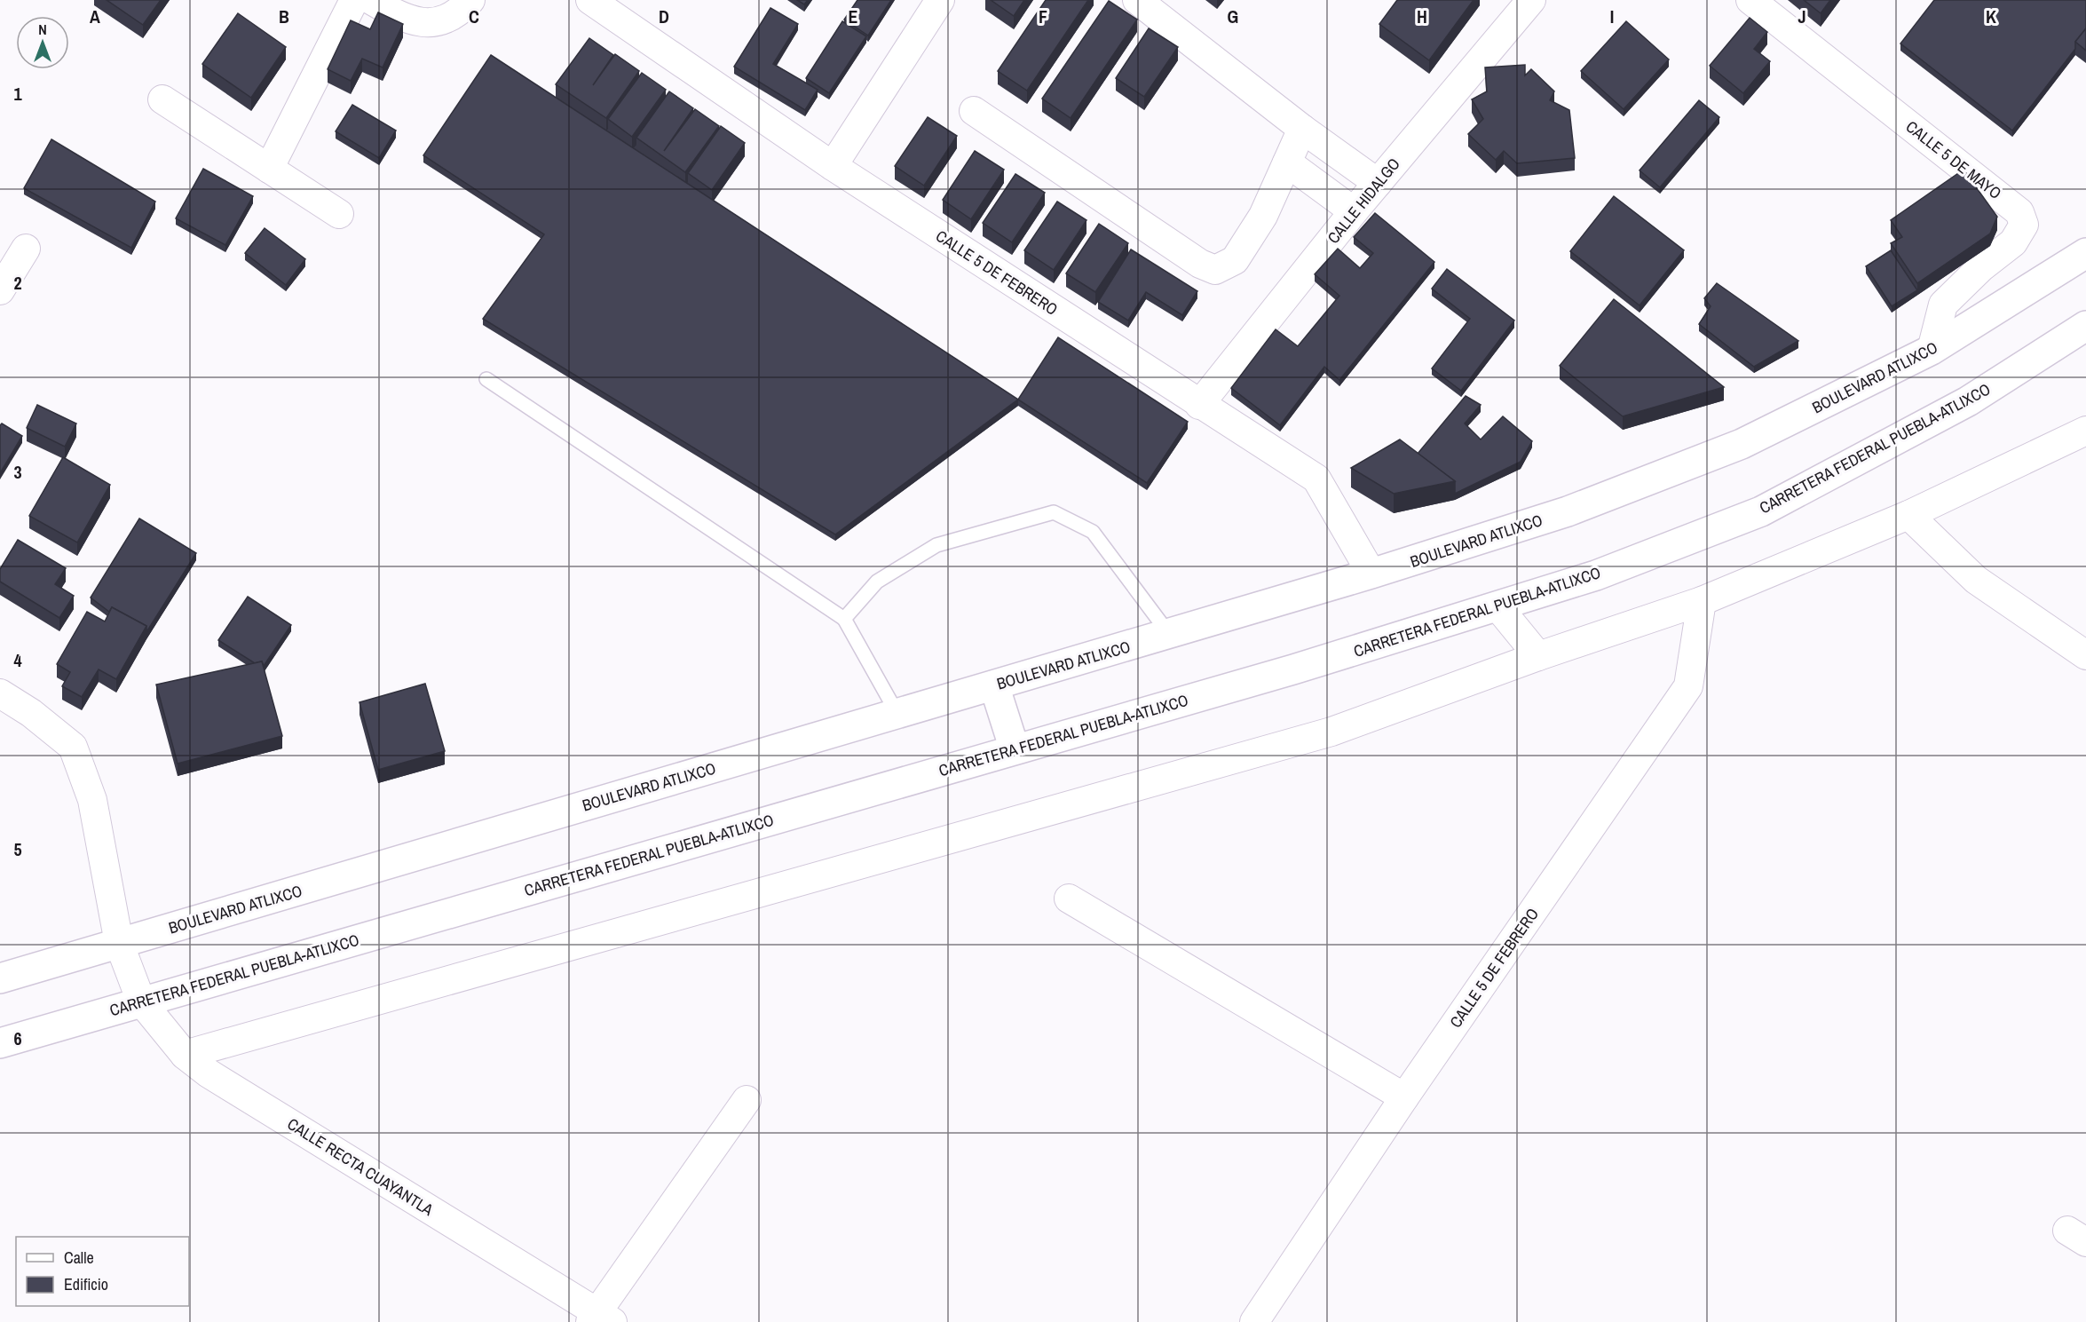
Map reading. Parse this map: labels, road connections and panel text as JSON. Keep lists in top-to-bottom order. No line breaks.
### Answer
{"streets":{"main road":["BOULEVARD ATLIXCO","CARRETERA FEDERAL PUEBLA-ATLIXCO"],"street":["CALLE 5 DE MAYO","CALLE HIDALGO","CALLE 5 DE FEBRERO","CALLE RECTA CUAYANTLA"]},"crossings":[["CALLE 5 DE MAYO","BOULEVARD ATLIXCO"],["CALLE HIDALGO","CALLE 5 DE FEBRERO"],["CALLE 5 DE FEBRERO","BOULEVARD ATLIXCO"],["BOULEVARD ATLIXCO","CALLE RECTA CUAYANTLA"],["CARRETERA FEDERAL PUEBLA-ATLIXCO","CALLE RECTA CUAYANTLA"]],"legend":["Calle","Edificio"],"north":"top","grid":{"columns":["A","B","C","D","E","F","G","H","I","J","K"],"rows":["1","2","3","4","5","6"]}}
